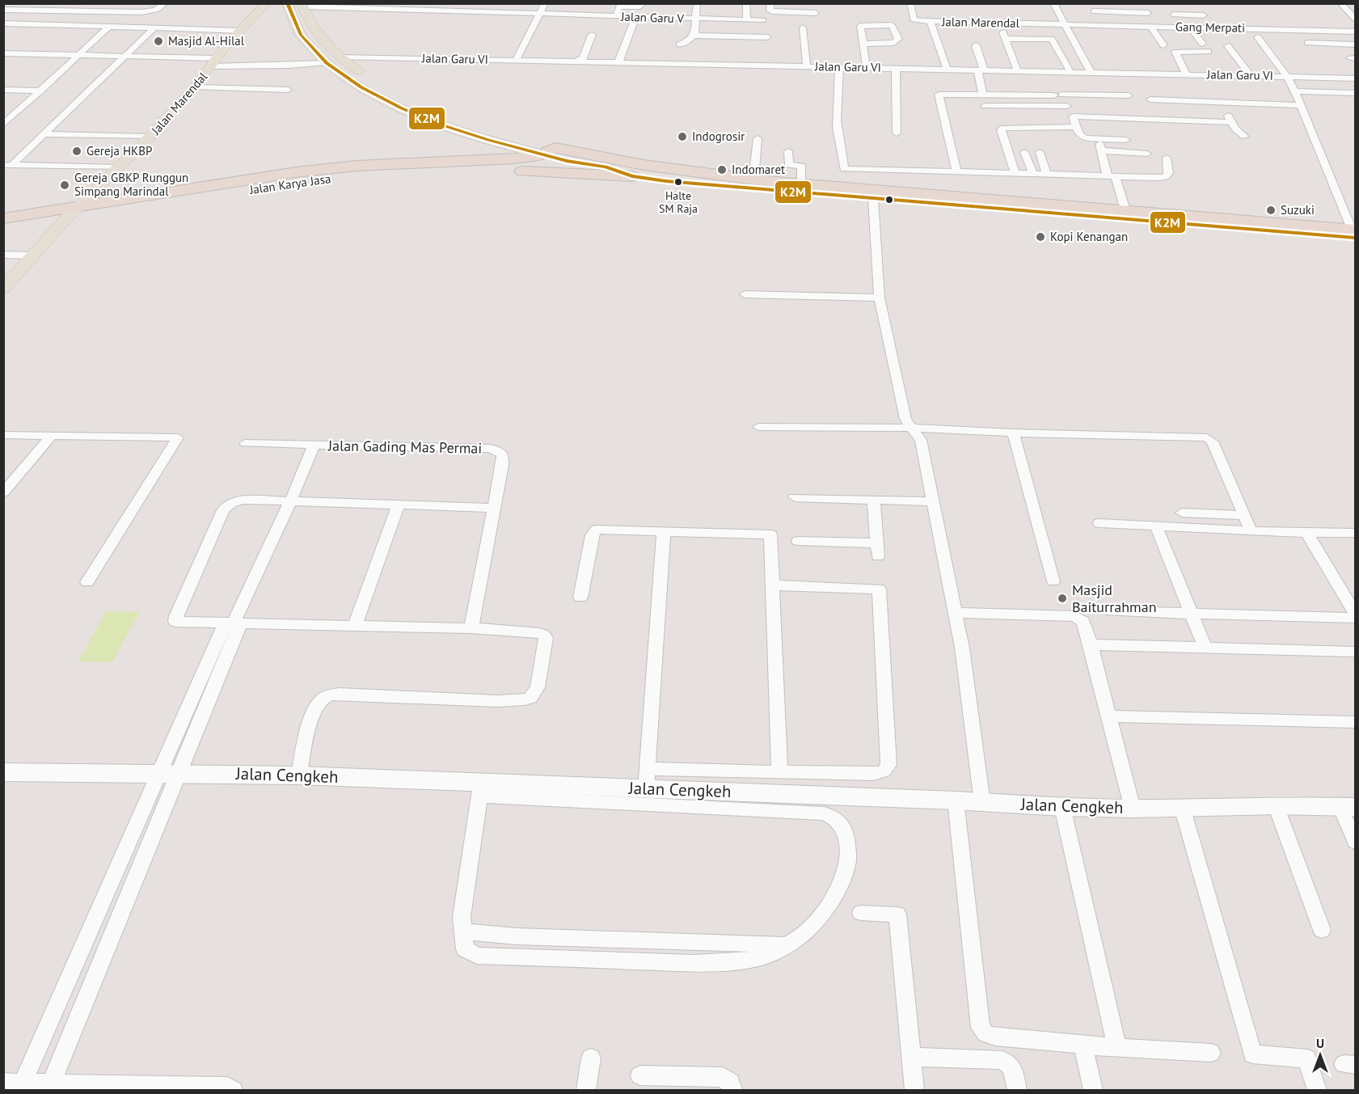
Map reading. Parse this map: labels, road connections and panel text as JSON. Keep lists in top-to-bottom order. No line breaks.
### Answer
{"streets":{"highway":["Jalan Karya Jasa"],"main road":["Jalan Marendal"],"street":["Jalan Garu V","Gang Merpati","Jalan Garu VI","Jalan Gading Mas Permai","Jalan Cengkeh"]},"crossings":[["Jalan Marendal","Gang Merpati"],["Jalan Marendal","Jalan Karya Jasa"]],"places":["Masjid Al-Hilal","Indogrosir","Gereja HKBP","Indomaret","Halte SM Raja","Gereja GBKP Runggun Simpang Marindal","Suzuki","Kopi Kenangan","Masjid Baiturrahman"],"lines":["transit line K2M"],"north":"top"}
